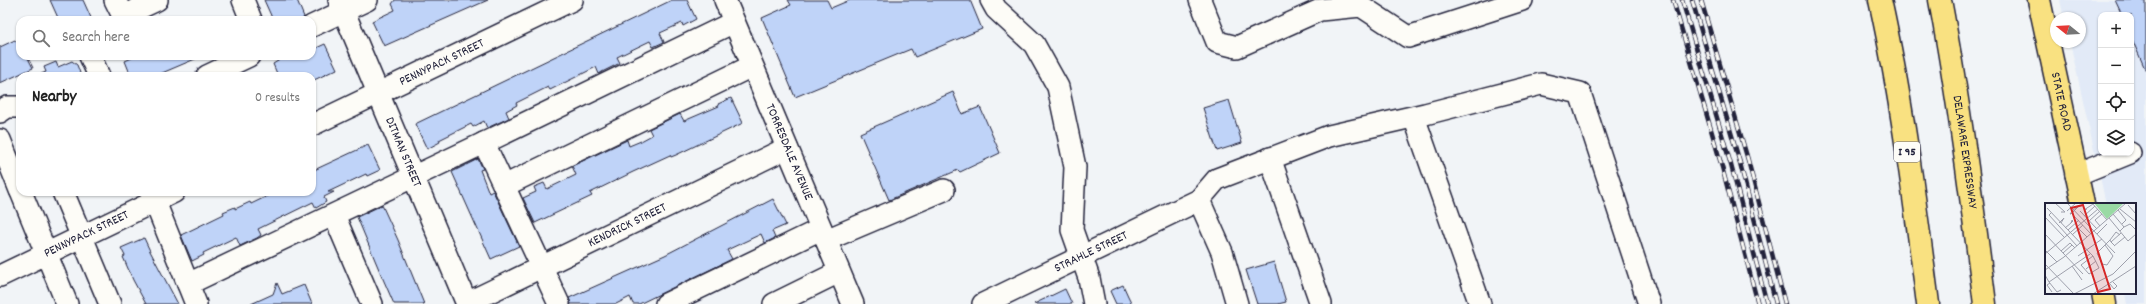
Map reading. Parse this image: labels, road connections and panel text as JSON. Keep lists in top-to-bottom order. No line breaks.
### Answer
{"streets":{"main road":["STATE ROAD","I 95","DELAWARE EXPRESSWAY"],"street":["PENNYPACK STREET","DITMAN STREET","TORRESDALE AVENUE","KENDRICK STREET","STRAHLE STREET"]},"crossings":[["PENNYPACK STREET","DITMAN STREET"],["DITMAN STREET","KENDRICK STREET"],["TORRESDALE AVENUE","KENDRICK STREET"]],"north":"left","page":{"map_buttons":["+","−"],"search":"Search here","heading":["Nearby","0 results"]}}
